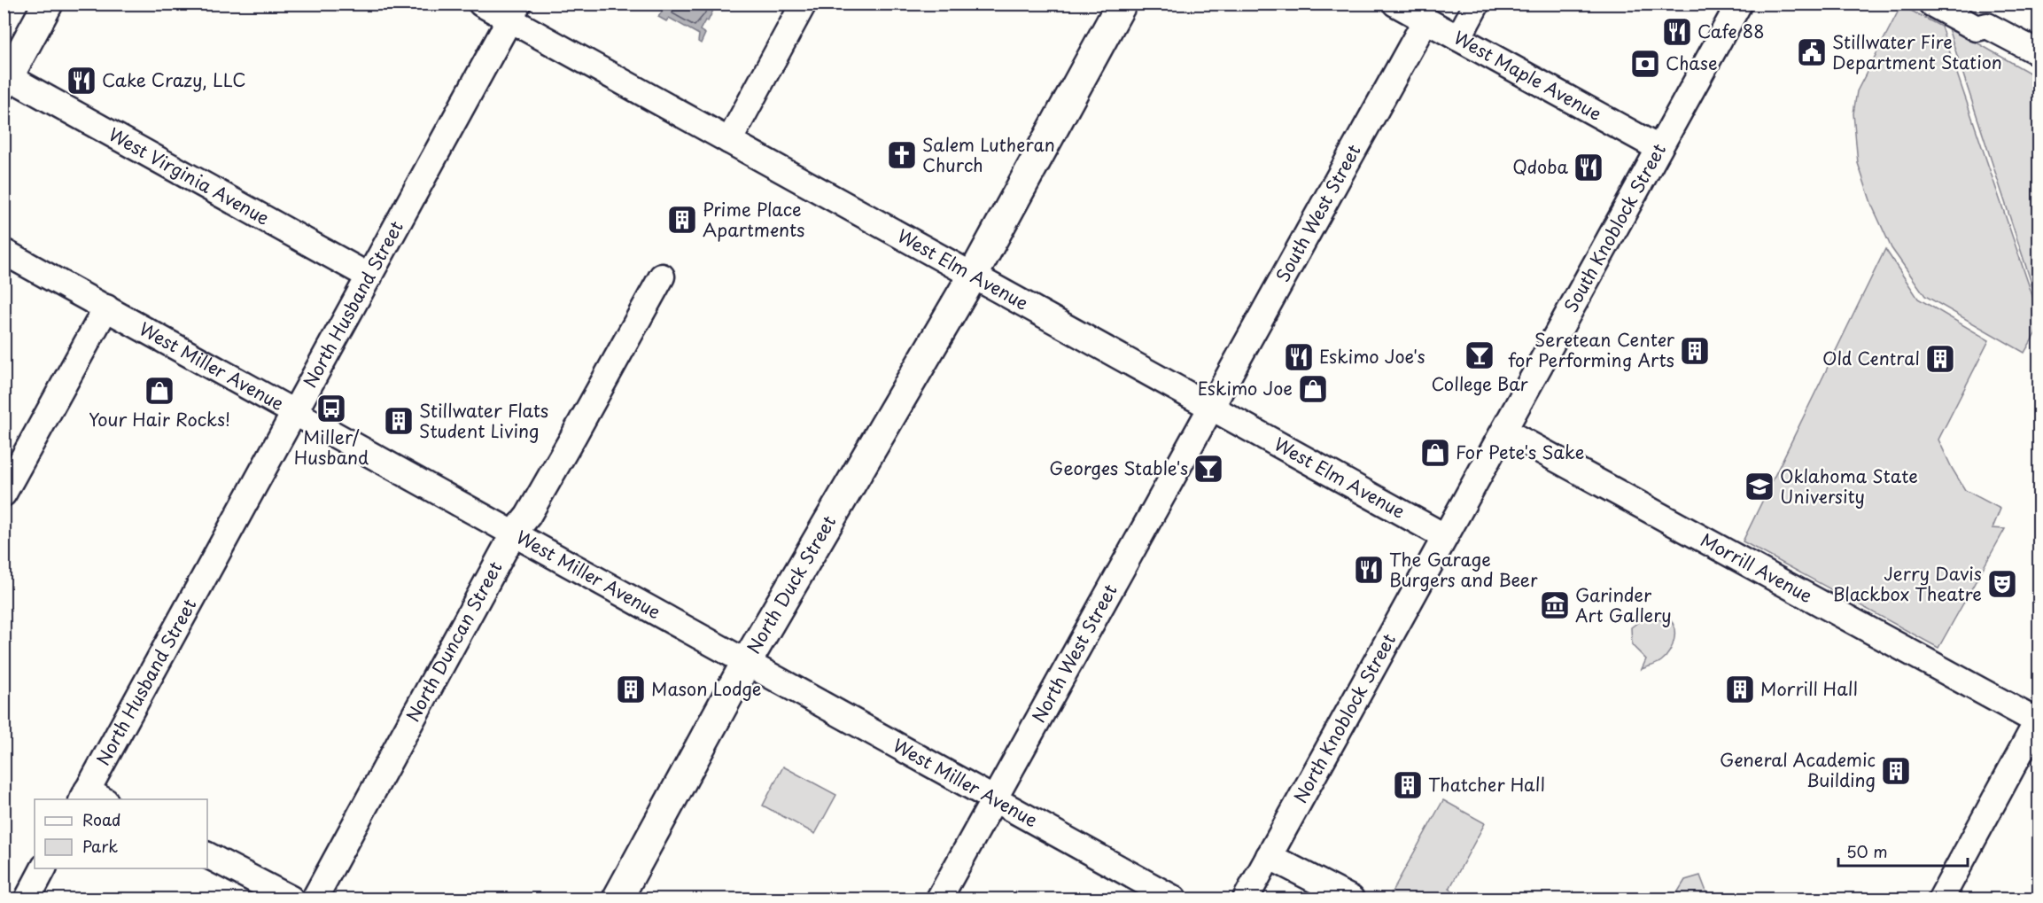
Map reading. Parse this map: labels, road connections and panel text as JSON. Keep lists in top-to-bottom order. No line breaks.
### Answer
{"streets":{"main road":["North Duck Street"],"street":["West Maple Avenue","West Virginia Avenue","South West Street","South Knoblock Street","West Elm Avenue","North Husband Street","West Miller Avenue","Morrill Avenue","North Duncan Street","North West Street","North Knoblock Street"]},"crossings":[["West Maple Avenue","South West Street"],["West Maple Avenue","South Knoblock Street"],["West Virginia Avenue","North Husband Street"],["South West Street","West Elm Avenue"],["South West Street","North West Street"],["South Knoblock Street","West Elm Avenue"],["South Knoblock Street","Morrill Avenue"],["South Knoblock Street","North Knoblock Street"],["West Elm Avenue","North Husband Street"],["West Elm Avenue","North Duck Street"],["West Elm Avenue","North West Street"],["West Elm Avenue","North Knoblock Street"],["North Husband Street","West Miller Avenue"],["West Miller Avenue","North Duck Street"],["West Miller Avenue","North Duncan Street"],["West Miller Avenue","North West Street"]],"places":{"restaurant":["Cafe 88","Cake Crazy, LLC","Qdoba","Eskimo Joe's","The Garage Burgers and Beer"],"public building":["Stillwater Fire Department Station"],"bank":["Chase"],"church":["Salem Lutheran Church"],"building":["Prime Place Apartments","Seretean Center for Performing Arts","Old Central","Stillwater Flats Student Living","Mason Lodge","Morrill Hall","General Academic Building","Thatcher Hall"],"bar":["College Bar","Georges Stable's"],"shop":["Eskimo Joe","Your Hair Rocks!","For Pete's Sake"],"bus stop":["Miller/ Husband"],"school or university":["Oklahoma State University"],"theatre":["Jerry Davis Blackbox Theatre"],"museum":["Garinder Art Gallery"]},"legend":["Road","Park"],"scale_bar":"50 m"}
